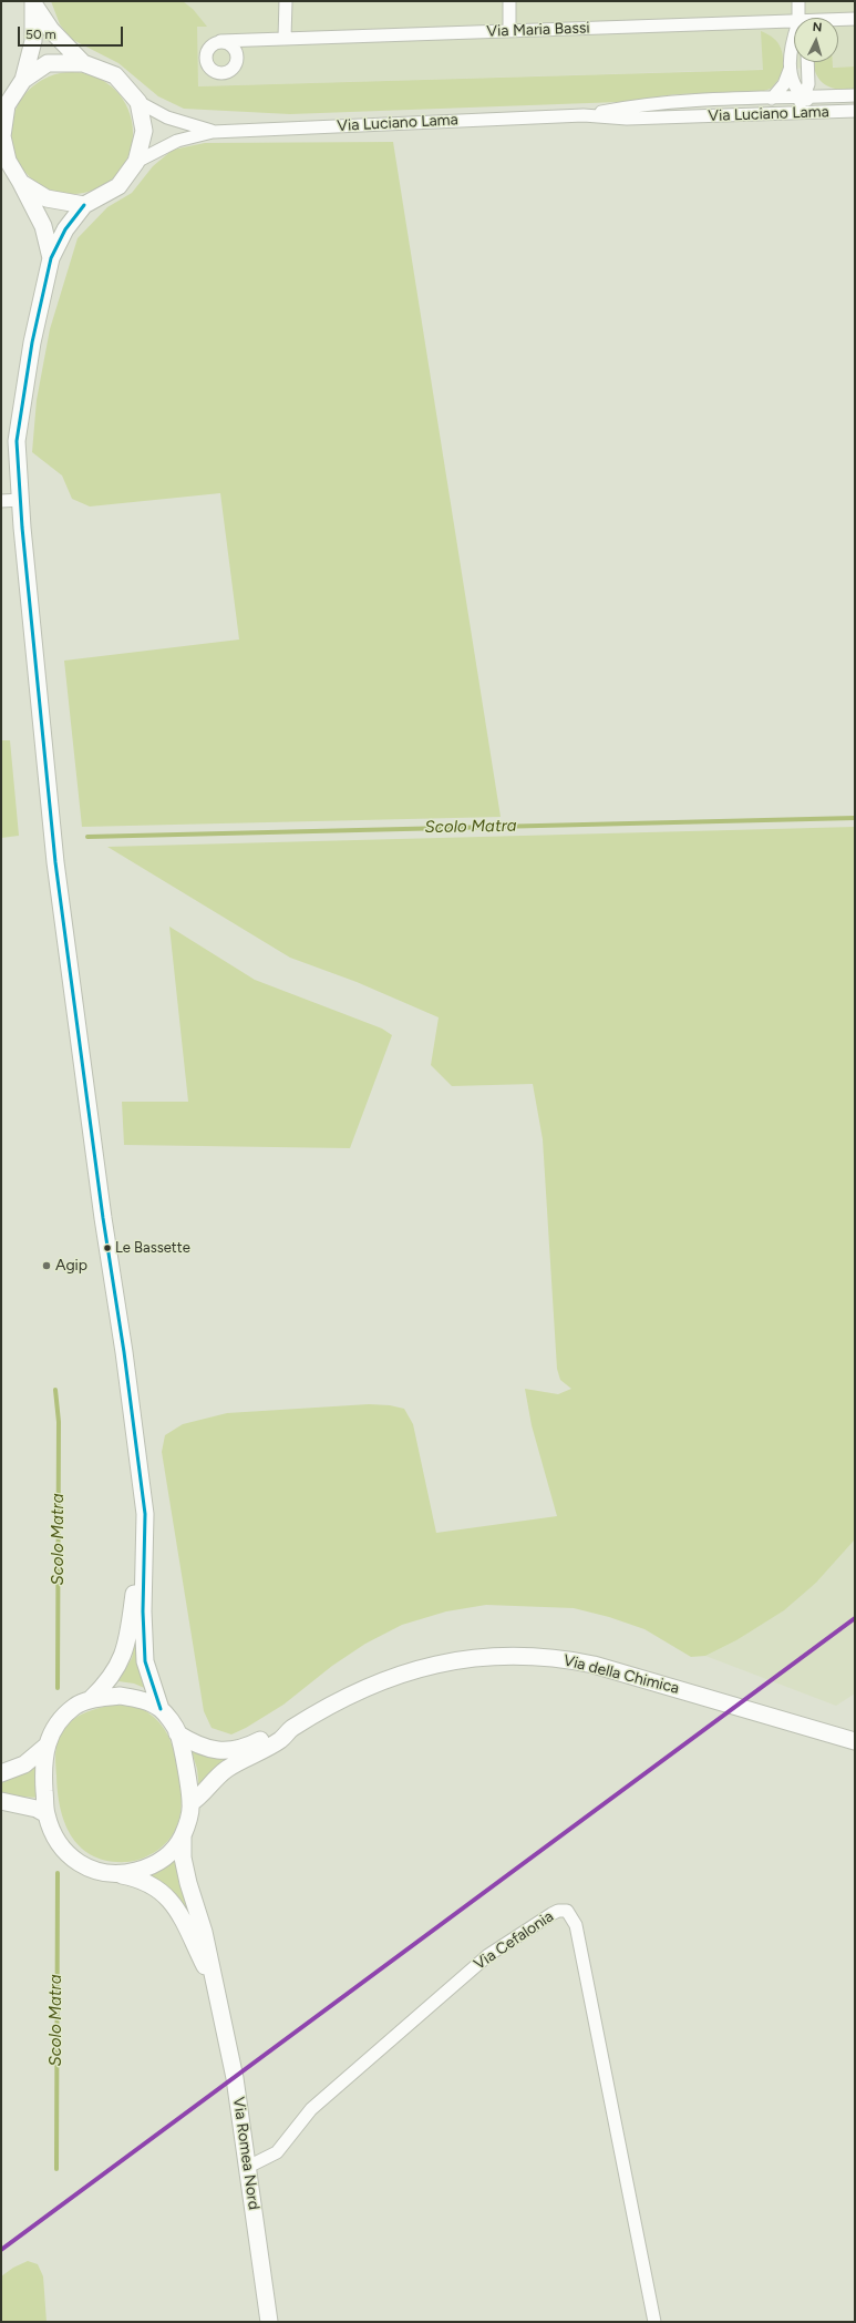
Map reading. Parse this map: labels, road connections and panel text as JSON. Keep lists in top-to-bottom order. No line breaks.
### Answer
{"streets":{"main road":["Via della Chimica","Via Romea Nord"],"street":["Via Maria Bassi","Via Luciano Lama","Via Cefalonia"]},"crossings":[["Via Cefalonia","Via Romea Nord"]],"water":["Scolo Matra"],"places":["Le Bassette","Agip"],"scale_bar":"50 m","north":"top"}
